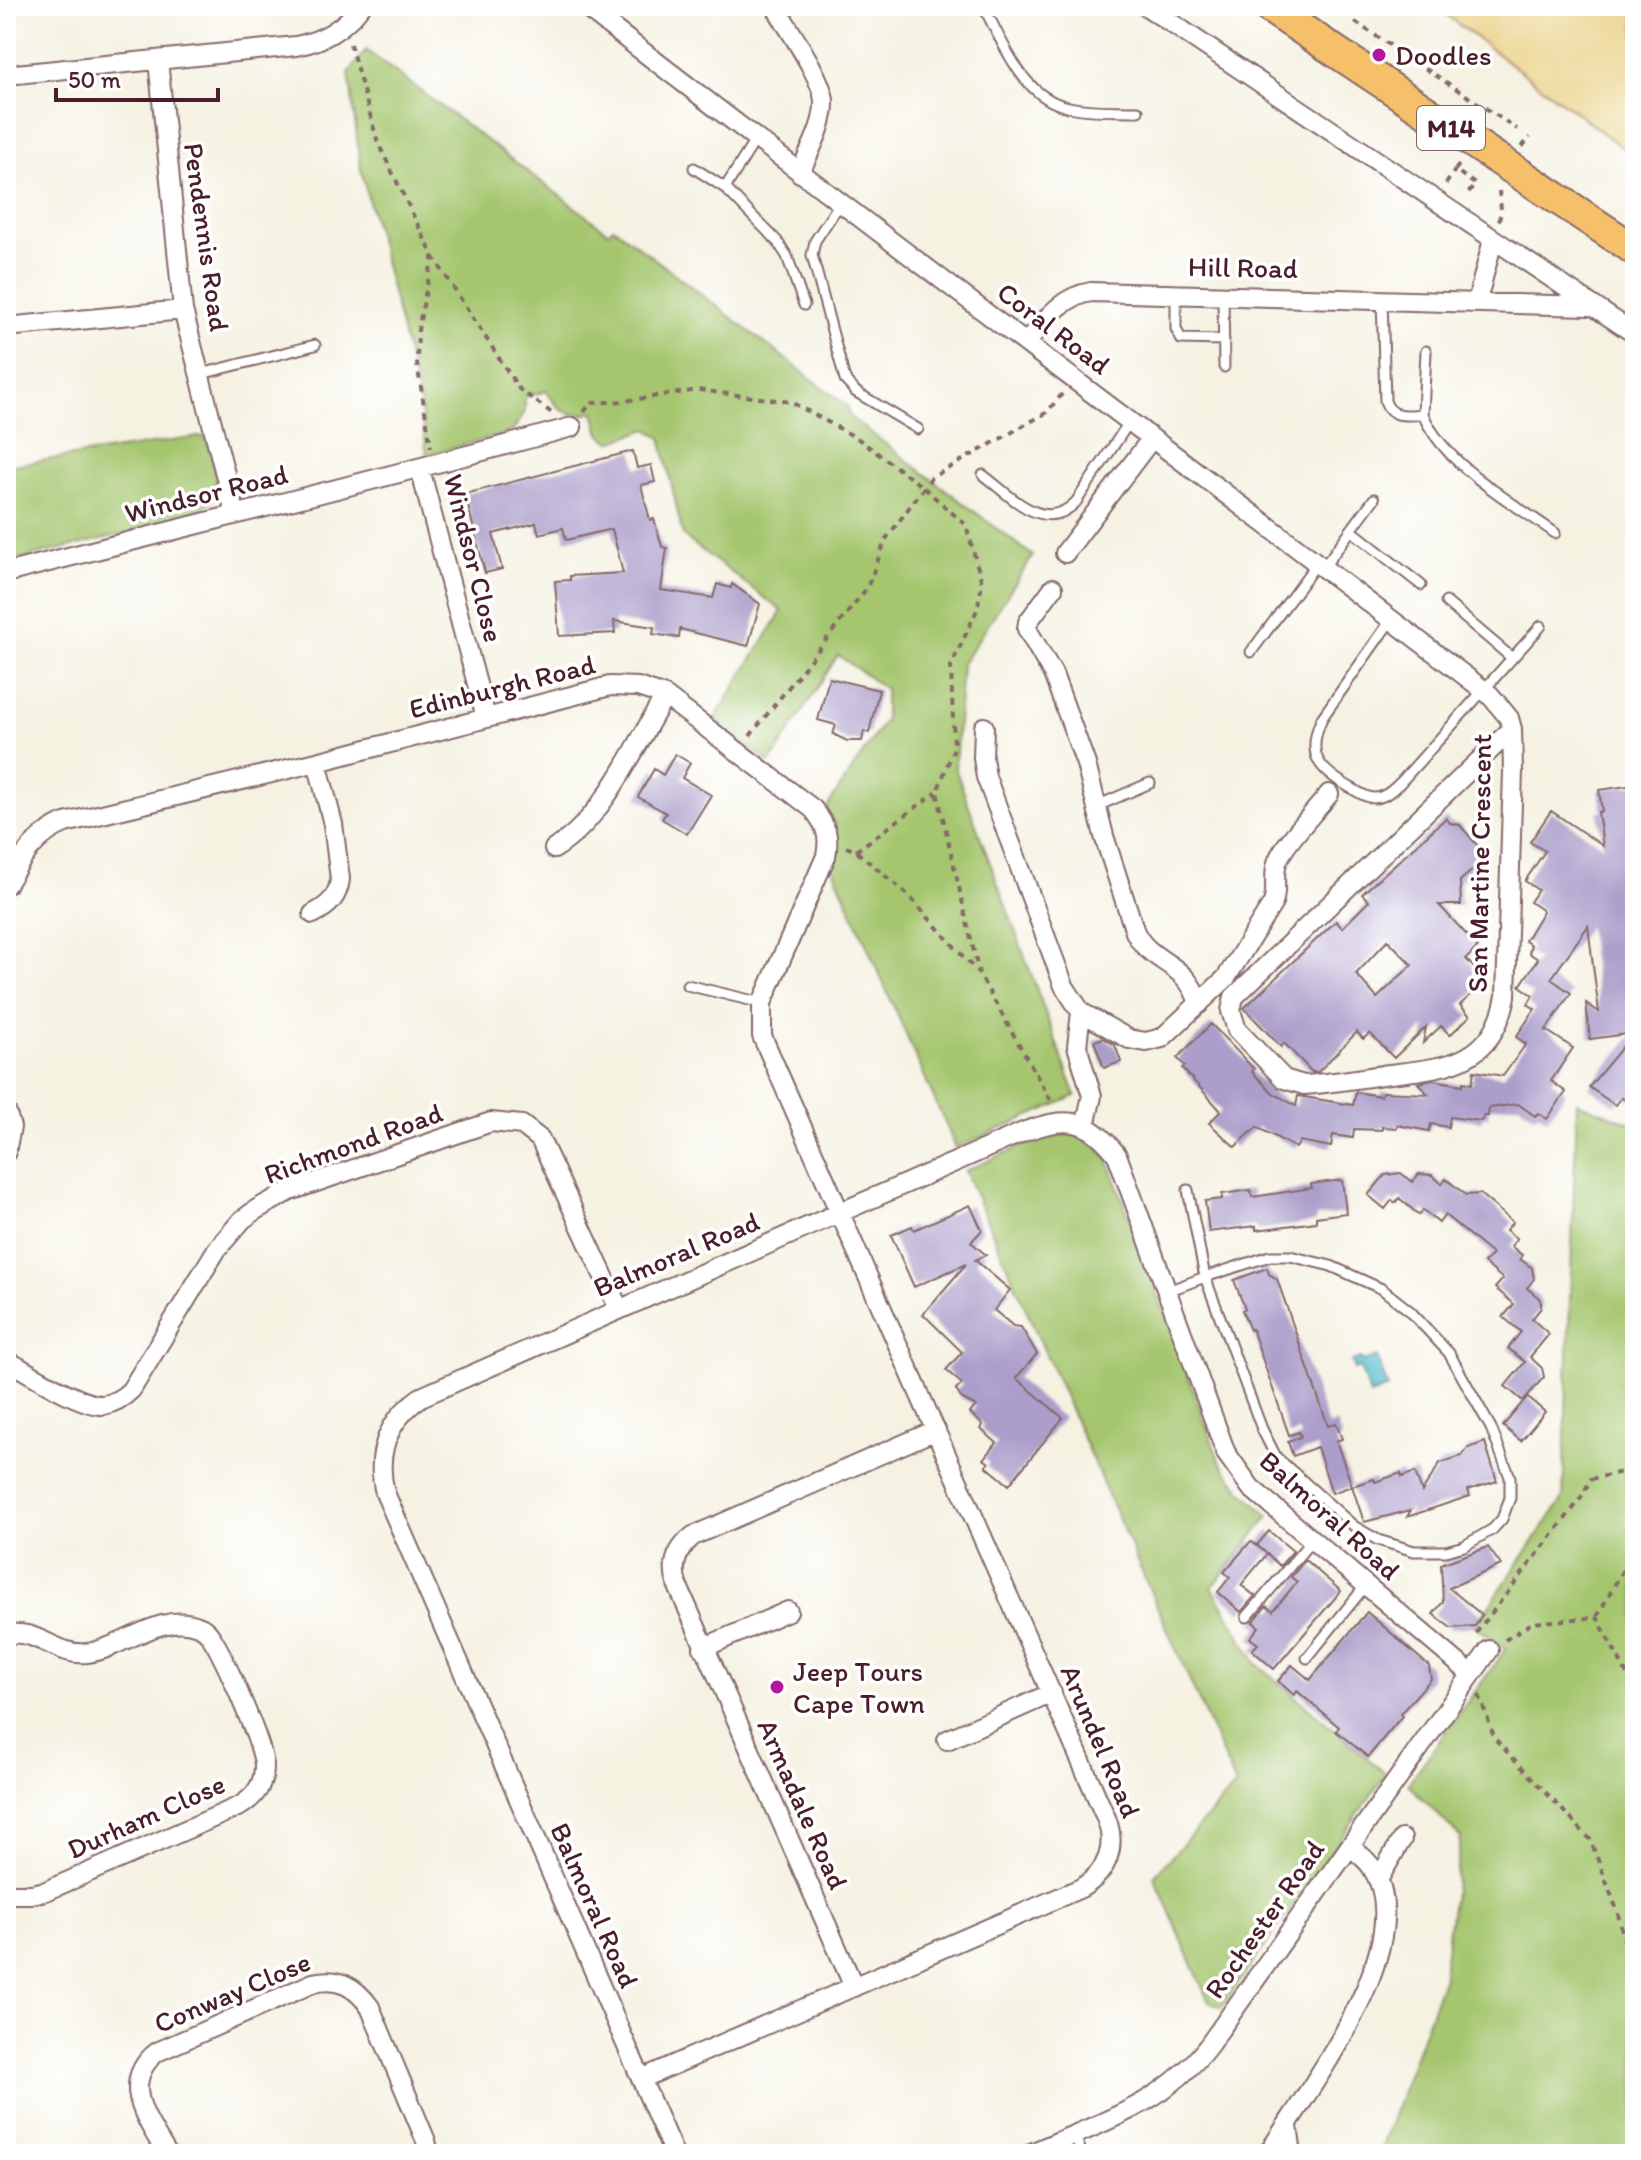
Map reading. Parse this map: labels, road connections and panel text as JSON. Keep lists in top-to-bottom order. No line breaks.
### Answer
{"streets":{"main road":["M14"],"street":["Pendennis Road","Hill Road","Coral Road","Windsor Road","Windsor Close","Edinburgh Road","San Martine Crescent","Richmond Road","Balmoral Road","Arundel Road","Armadale Road","Durham Close","Rochester Road","Conway Close"]},"crossings":[["Pendennis Road","Windsor Road"],["Hill Road","Coral Road"],["Coral Road","San Martine Crescent"],["Windsor Road","Windsor Close"],["Windsor Close","Edinburgh Road"],["Richmond Road","Balmoral Road"],["Balmoral Road","Arundel Road"],["Balmoral Road","Rochester Road"],["Arundel Road","Armadale Road"]],"places":["Doodles","Jeep Tours Cape Town"],"scale_bar":"50 m"}
